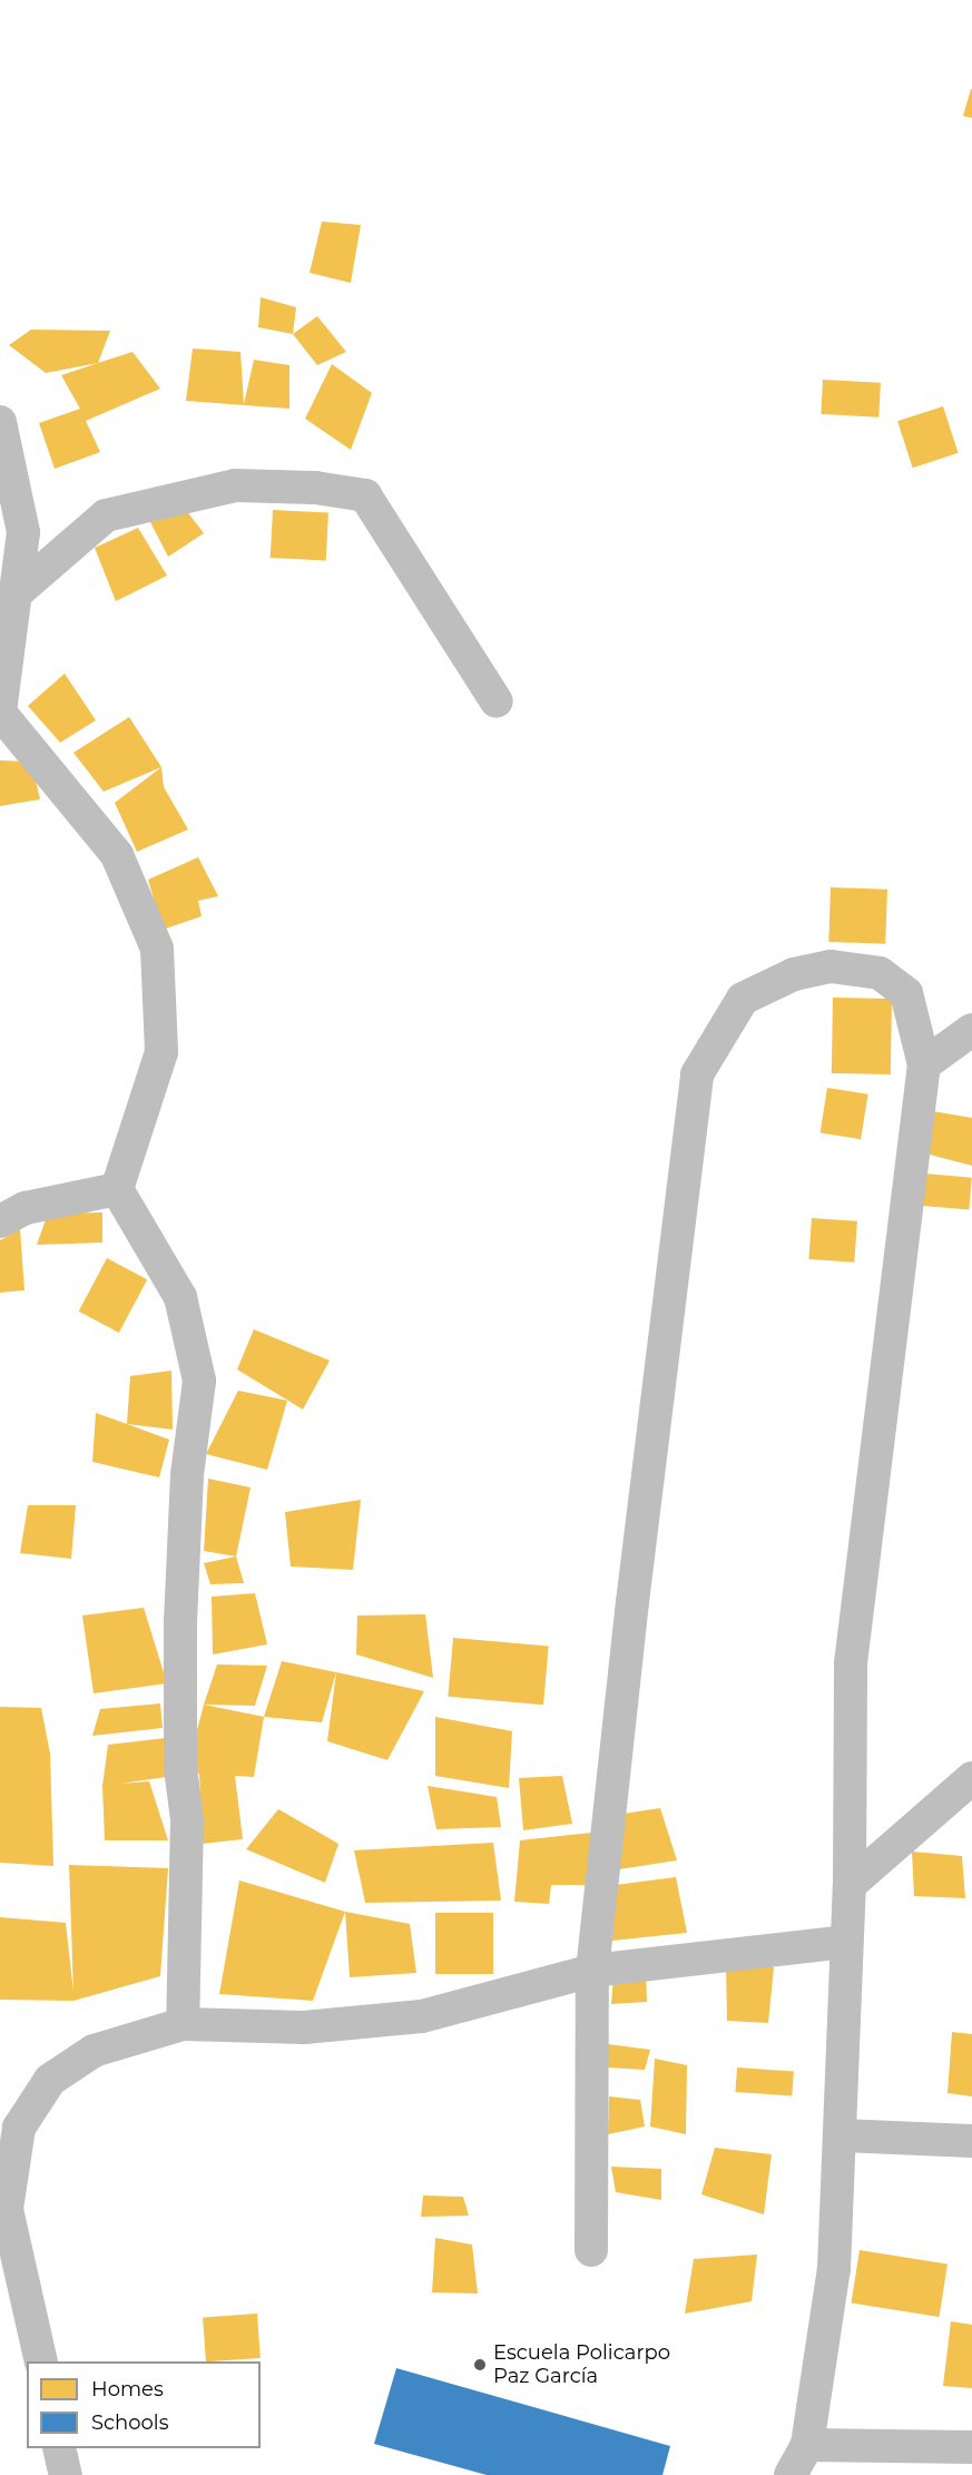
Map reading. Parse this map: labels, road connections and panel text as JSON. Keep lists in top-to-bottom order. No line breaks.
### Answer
{"places":["Escuela Policarpo Paz García"],"legend":["Homes","Schools"]}
